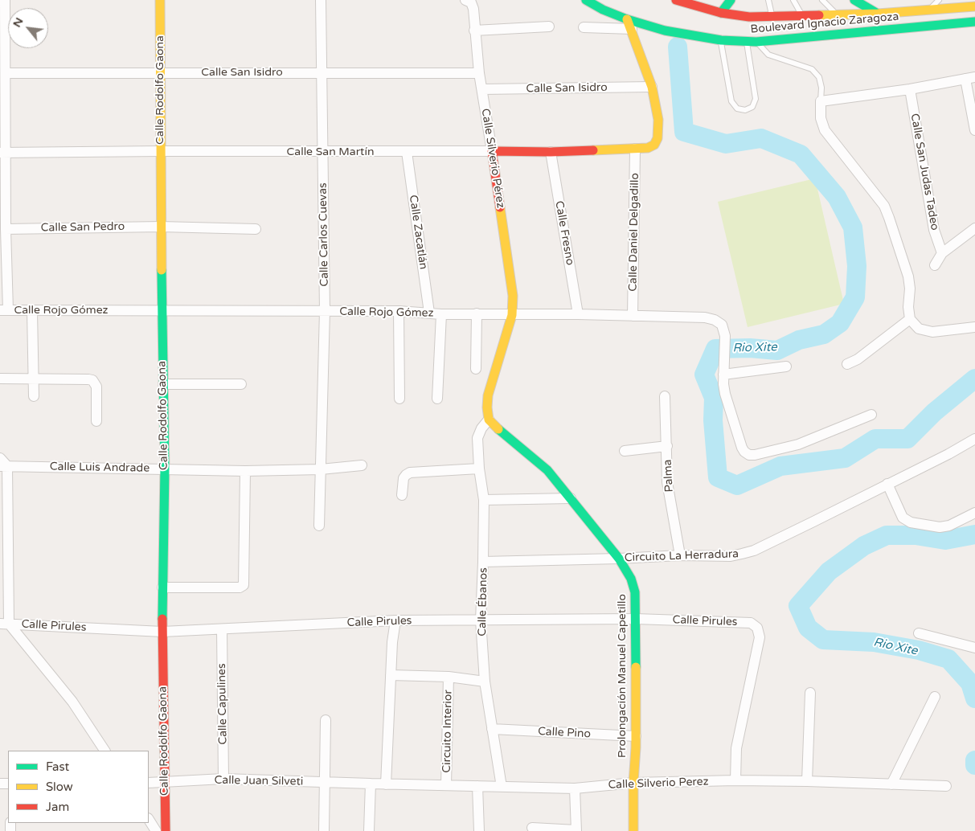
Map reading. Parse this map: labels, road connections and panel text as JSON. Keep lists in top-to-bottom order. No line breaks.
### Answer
{"streets":{"street":["Boulevard Ignacio Zaragoza","Calle San Isidro","Calle Rodolfo Gaona","Calle San Martín","Calle Silverio Pérez","Calle San Judas Tadeo","Calle San Pedro","Calle Zacatlán","Calle Daniel Delgadillo","Calle Fresno","Calle Carlos Cuevas","Calle Rojo Gómez","Calle Luis Andrade","Palma","Circuito La Herradura","Calle Ébanos","Calle Pirules","Prolongación Manuel Capetillo","Calle Capulines","Circuito Interior","Calle Pino","Calle Juan Silveti","Calle Silverio Perez"]},"crossings":[["Calle San Isidro","Calle Rodolfo Gaona"],["Calle San Isidro","Calle San Martín"],["Calle San Isidro","Calle Silverio Pérez"],["Calle San Isidro","Calle Carlos Cuevas"],["Calle Rodolfo Gaona","Calle San Martín"],["Calle Rodolfo Gaona","Calle San Pedro"],["Calle Rodolfo Gaona","Calle Rojo Gómez"],["Calle Rodolfo Gaona","Calle Luis Andrade"],["Calle Rodolfo Gaona","Calle Pirules"],["Calle Rodolfo Gaona","Calle Juan Silveti"],["Calle San Martín","Calle Silverio Pérez"],["Calle San Martín","Calle Zacatlán"],["Calle San Martín","Calle Daniel Delgadillo"],["Calle San Martín","Calle Fresno"],["Calle San Martín","Calle Carlos Cuevas"],["Calle Silverio Pérez","Calle Rojo Gómez"],["Calle Zacatlán","Calle Rojo Gómez"],["Calle Daniel Delgadillo","Calle Rojo Gómez"],["Calle Fresno","Calle Rojo Gómez"],["Calle Carlos Cuevas","Calle Rojo Gómez"],["Calle Carlos Cuevas","Calle Luis Andrade"],["Palma","Circuito La Herradura"],["Circuito La Herradura","Calle Ébanos"],["Circuito La Herradura","Prolongación Manuel Capetillo"],["Calle Ébanos","Calle Pirules"],["Calle Ébanos","Prolongación Manuel Capetillo"],["Calle Ébanos","Calle Pino"],["Calle Ébanos","Calle Silverio Perez"],["Calle Pirules","Prolongación Manuel Capetillo"],["Calle Pirules","Calle Capulines"],["Calle Pirules","Calle Silverio Perez"],["Prolongación Manuel Capetillo","Calle Pino"],["Prolongación Manuel Capetillo","Calle Silverio Perez"],["Calle Capulines","Calle Juan Silveti"],["Circuito Interior","Calle Silverio Perez"],["Calle Juan Silveti","Calle Silverio Perez"]],"water":["Rio Xite"],"legend":["Fast","Slow","Jam"],"north":"top left"}
